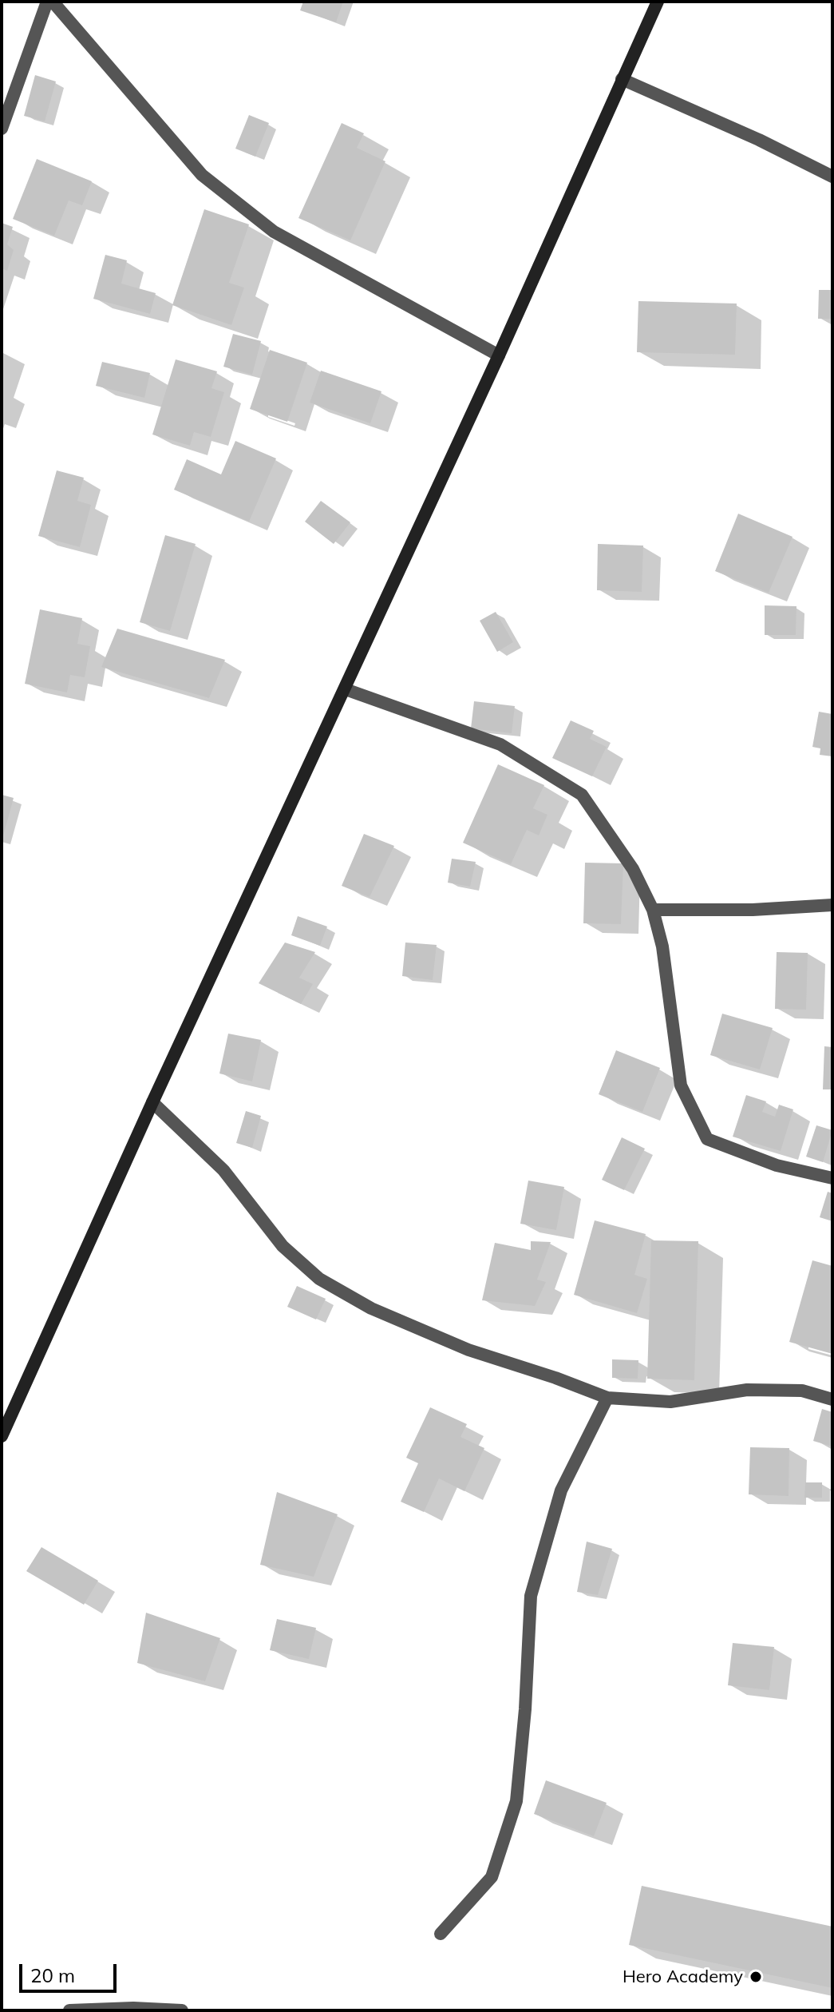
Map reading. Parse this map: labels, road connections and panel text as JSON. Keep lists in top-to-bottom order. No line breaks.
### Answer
{"places":["Hero Academy"],"scale_bar":"20 m"}
